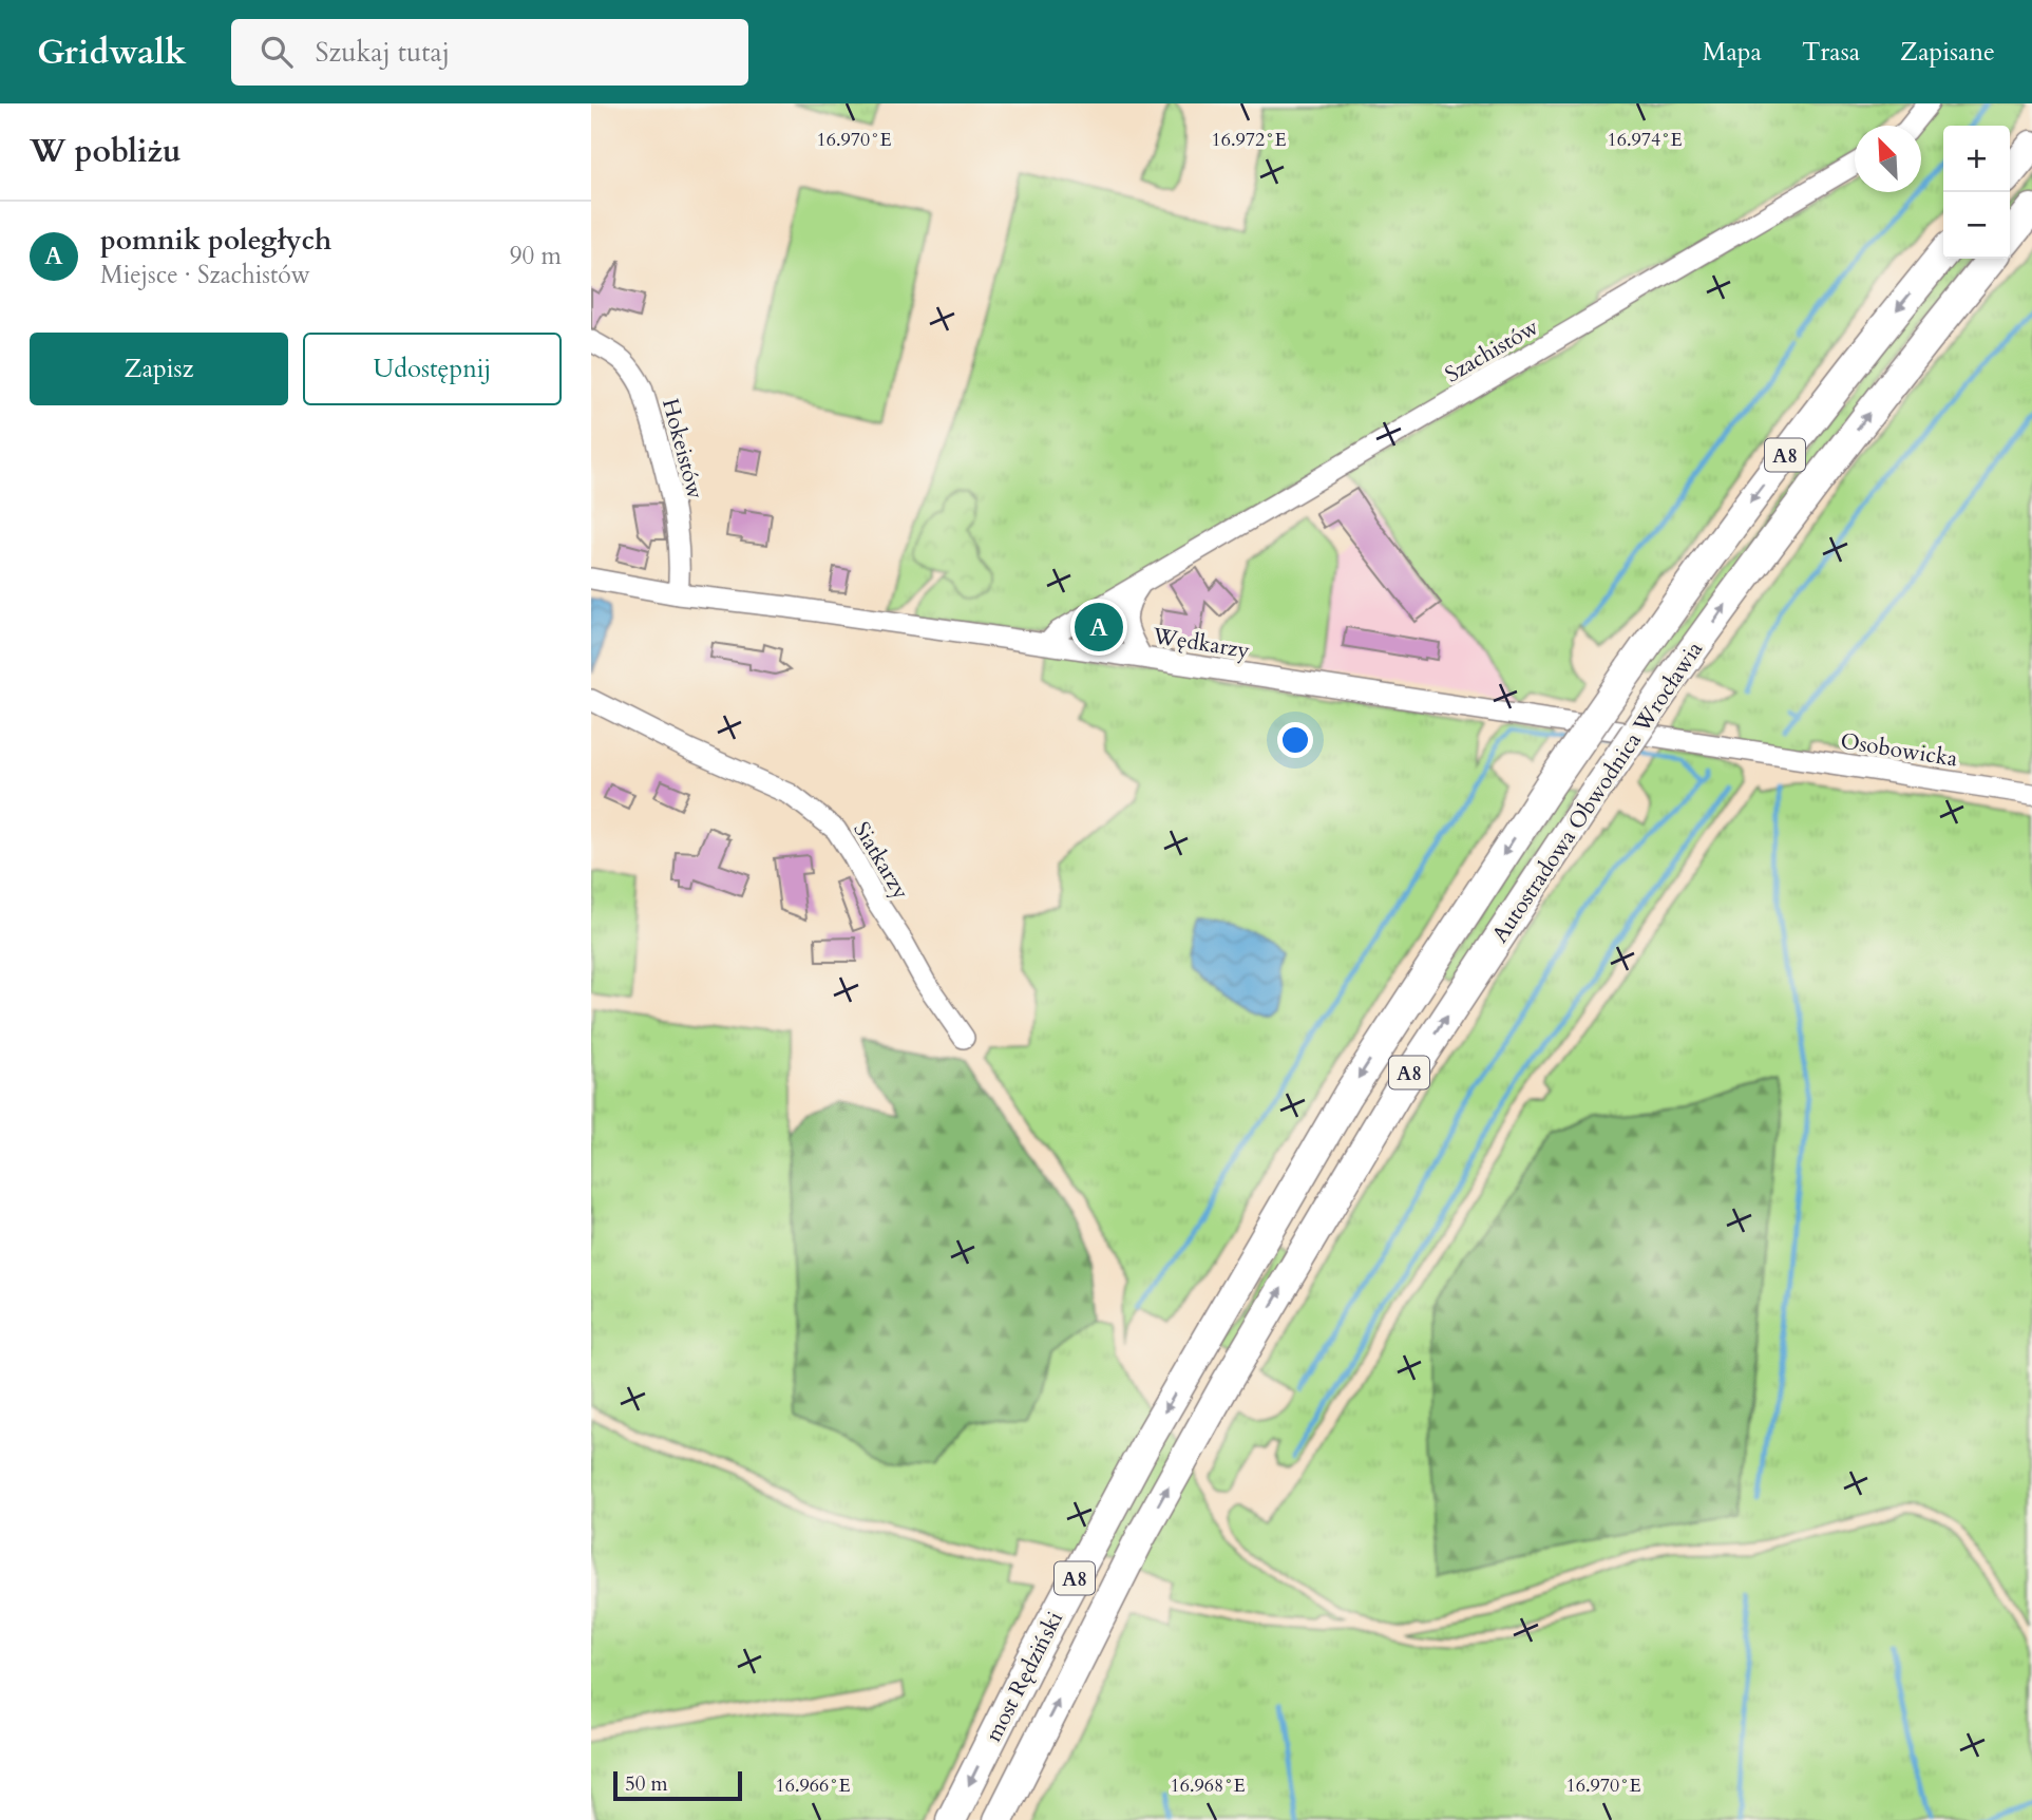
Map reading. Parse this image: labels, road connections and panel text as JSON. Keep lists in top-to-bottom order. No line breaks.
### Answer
{"streets":{"highway":["A8","Autostradowa Obwodnica Wrocławia","most Rędziński"],"street":["Szachistów","Hokeistów","Wędkarzy","Osobowicka","Siatkarzy"]},"crossings":[["Szachistów","Wędkarzy"],["Hokeistów","Wędkarzy"],["Wędkarzy","Osobowicka"],["Autostradowa Obwodnica Wrocławia","most Rędziński"]],"scale_bar":"50 m","north":"top left","page":{"header":"Gridwalk","search":"Szukaj tutaj","nav":["Mapa","Trasa","Zapisane"],"heading":"W pobliżu","map_buttons":["+","−"],"list":[{"mark":"A","name":"pomnik poległych","note":"Miejsce · Szachistów","value":"90 m"}],"buttons":["Zapisz","Udostępnij"],"pins":"A","scale":"50 m"},"coordinates":["16.970°E","16.972°E","16.974°E","16.966°E","16.968°E"]}
